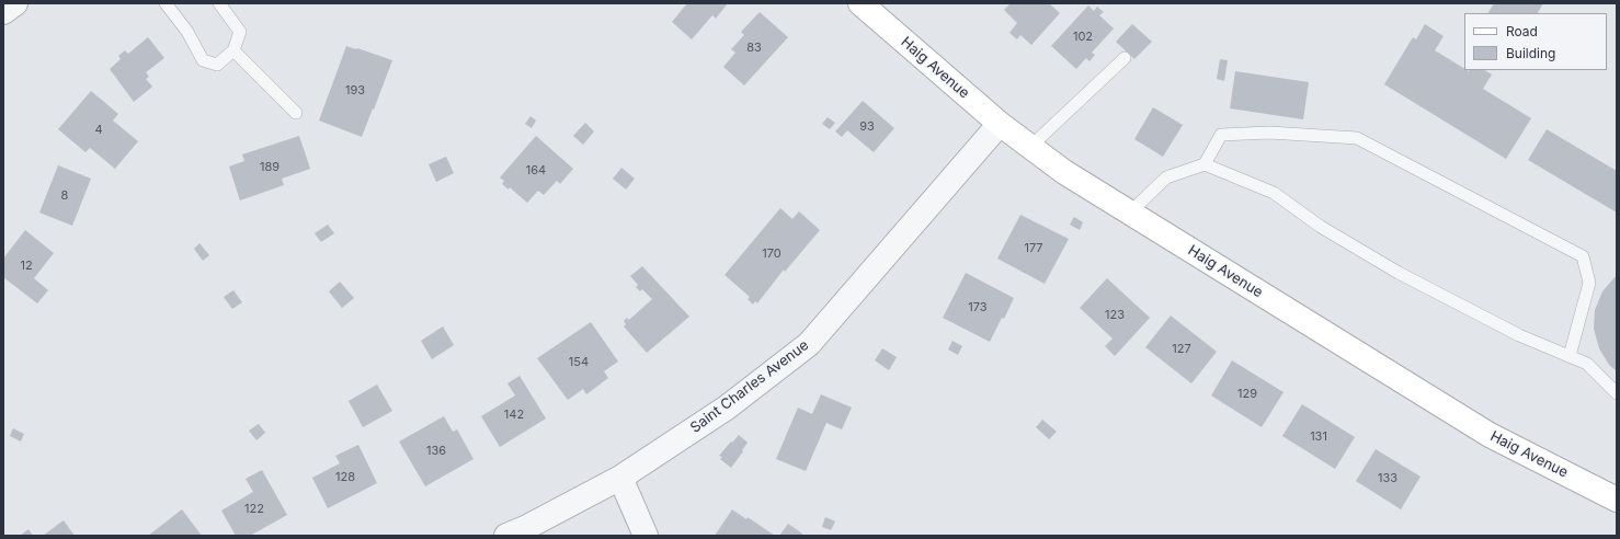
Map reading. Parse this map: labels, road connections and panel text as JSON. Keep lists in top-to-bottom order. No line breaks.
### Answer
{"streets":{"street":["Haig Avenue","Saint Charles Avenue"]},"crossings":[["Haig Avenue","Saint Charles Avenue"]],"house_numbers":["102","83","193","93","4","189","164","8","177","170","12","173","123","127","154","129","142","131","136","128","133","122"],"legend":["Road","Building"]}
